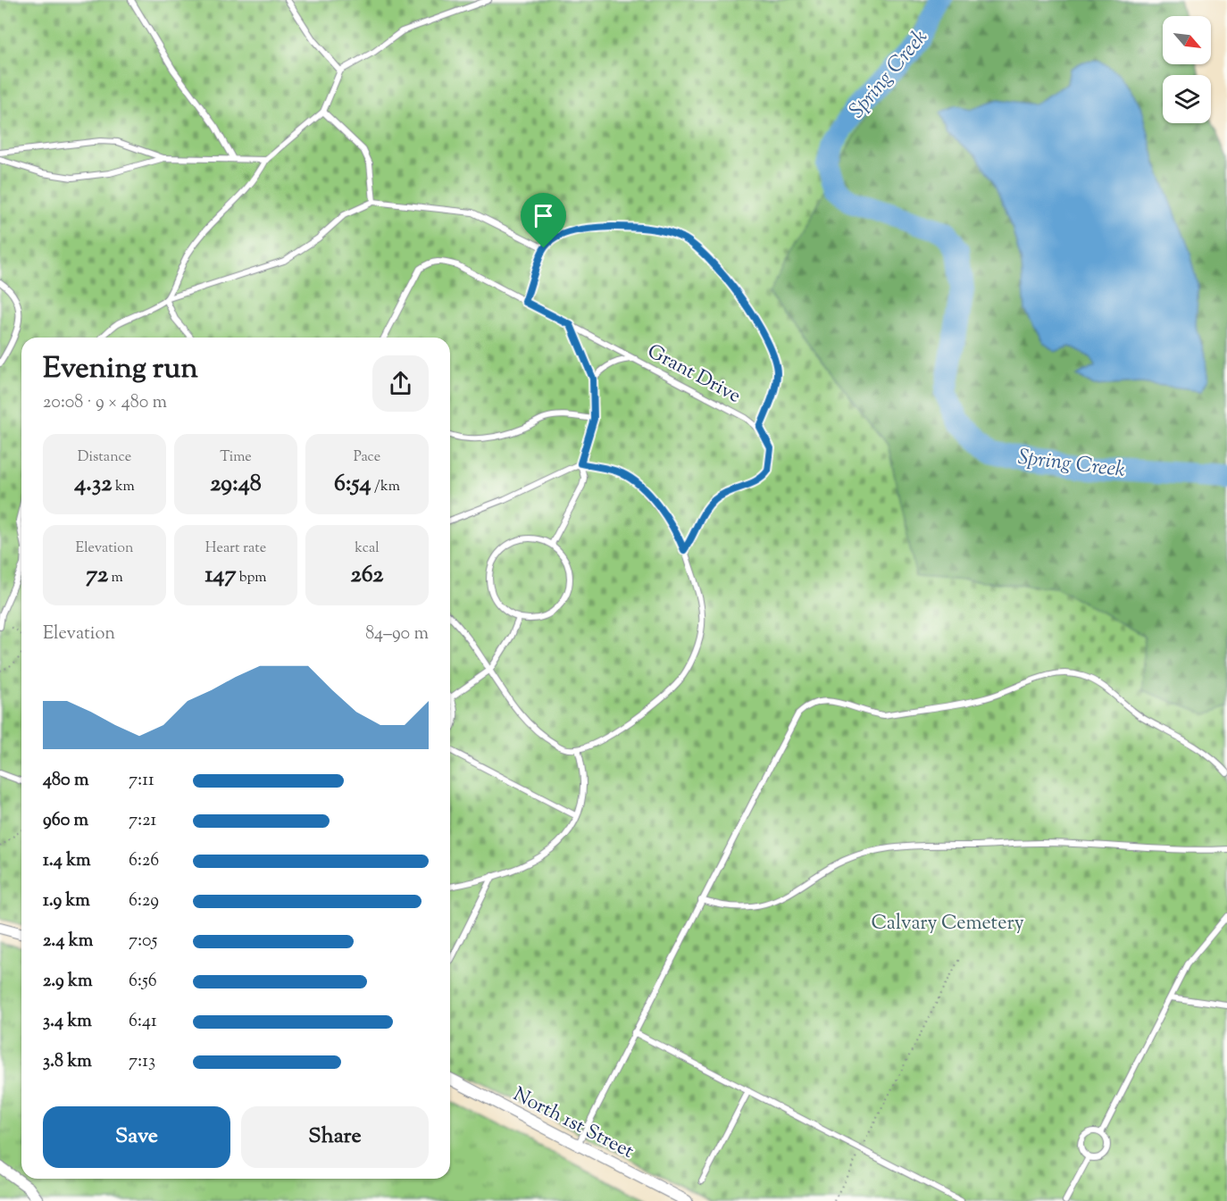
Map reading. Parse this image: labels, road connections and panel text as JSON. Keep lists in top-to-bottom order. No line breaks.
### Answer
{"streets":{"street":["North 1st Street"],"lane":["Grant Drive"]},"water":["Spring Creek"],"parks":["Calvary Cemetery"],"north":"bottom right","page":{"heading":["Evening run","20:08 · 9 × 480 m"],"stats":[["Distance","4.32 km"],["Time","29:48"],["Pace","6:54 /km"],["Elevation","72 m"],["Heart rate","147 bpm"],["kcal","262"]],"chart":["Elevation","84–90 m"],"list":[{"name":"480 m","note":"7:11"},{"name":"960 m","note":"7:21"},{"name":"1.4 km","note":"6:26"},{"name":"1.9 km","note":"6:29"},{"name":"2.4 km","note":"7:05"},{"name":"2.9 km","note":"6:56"},{"name":"3.4 km","note":"6:41"},{"name":"3.8 km","note":"7:13"}],"buttons":["Save","Share"]}}
